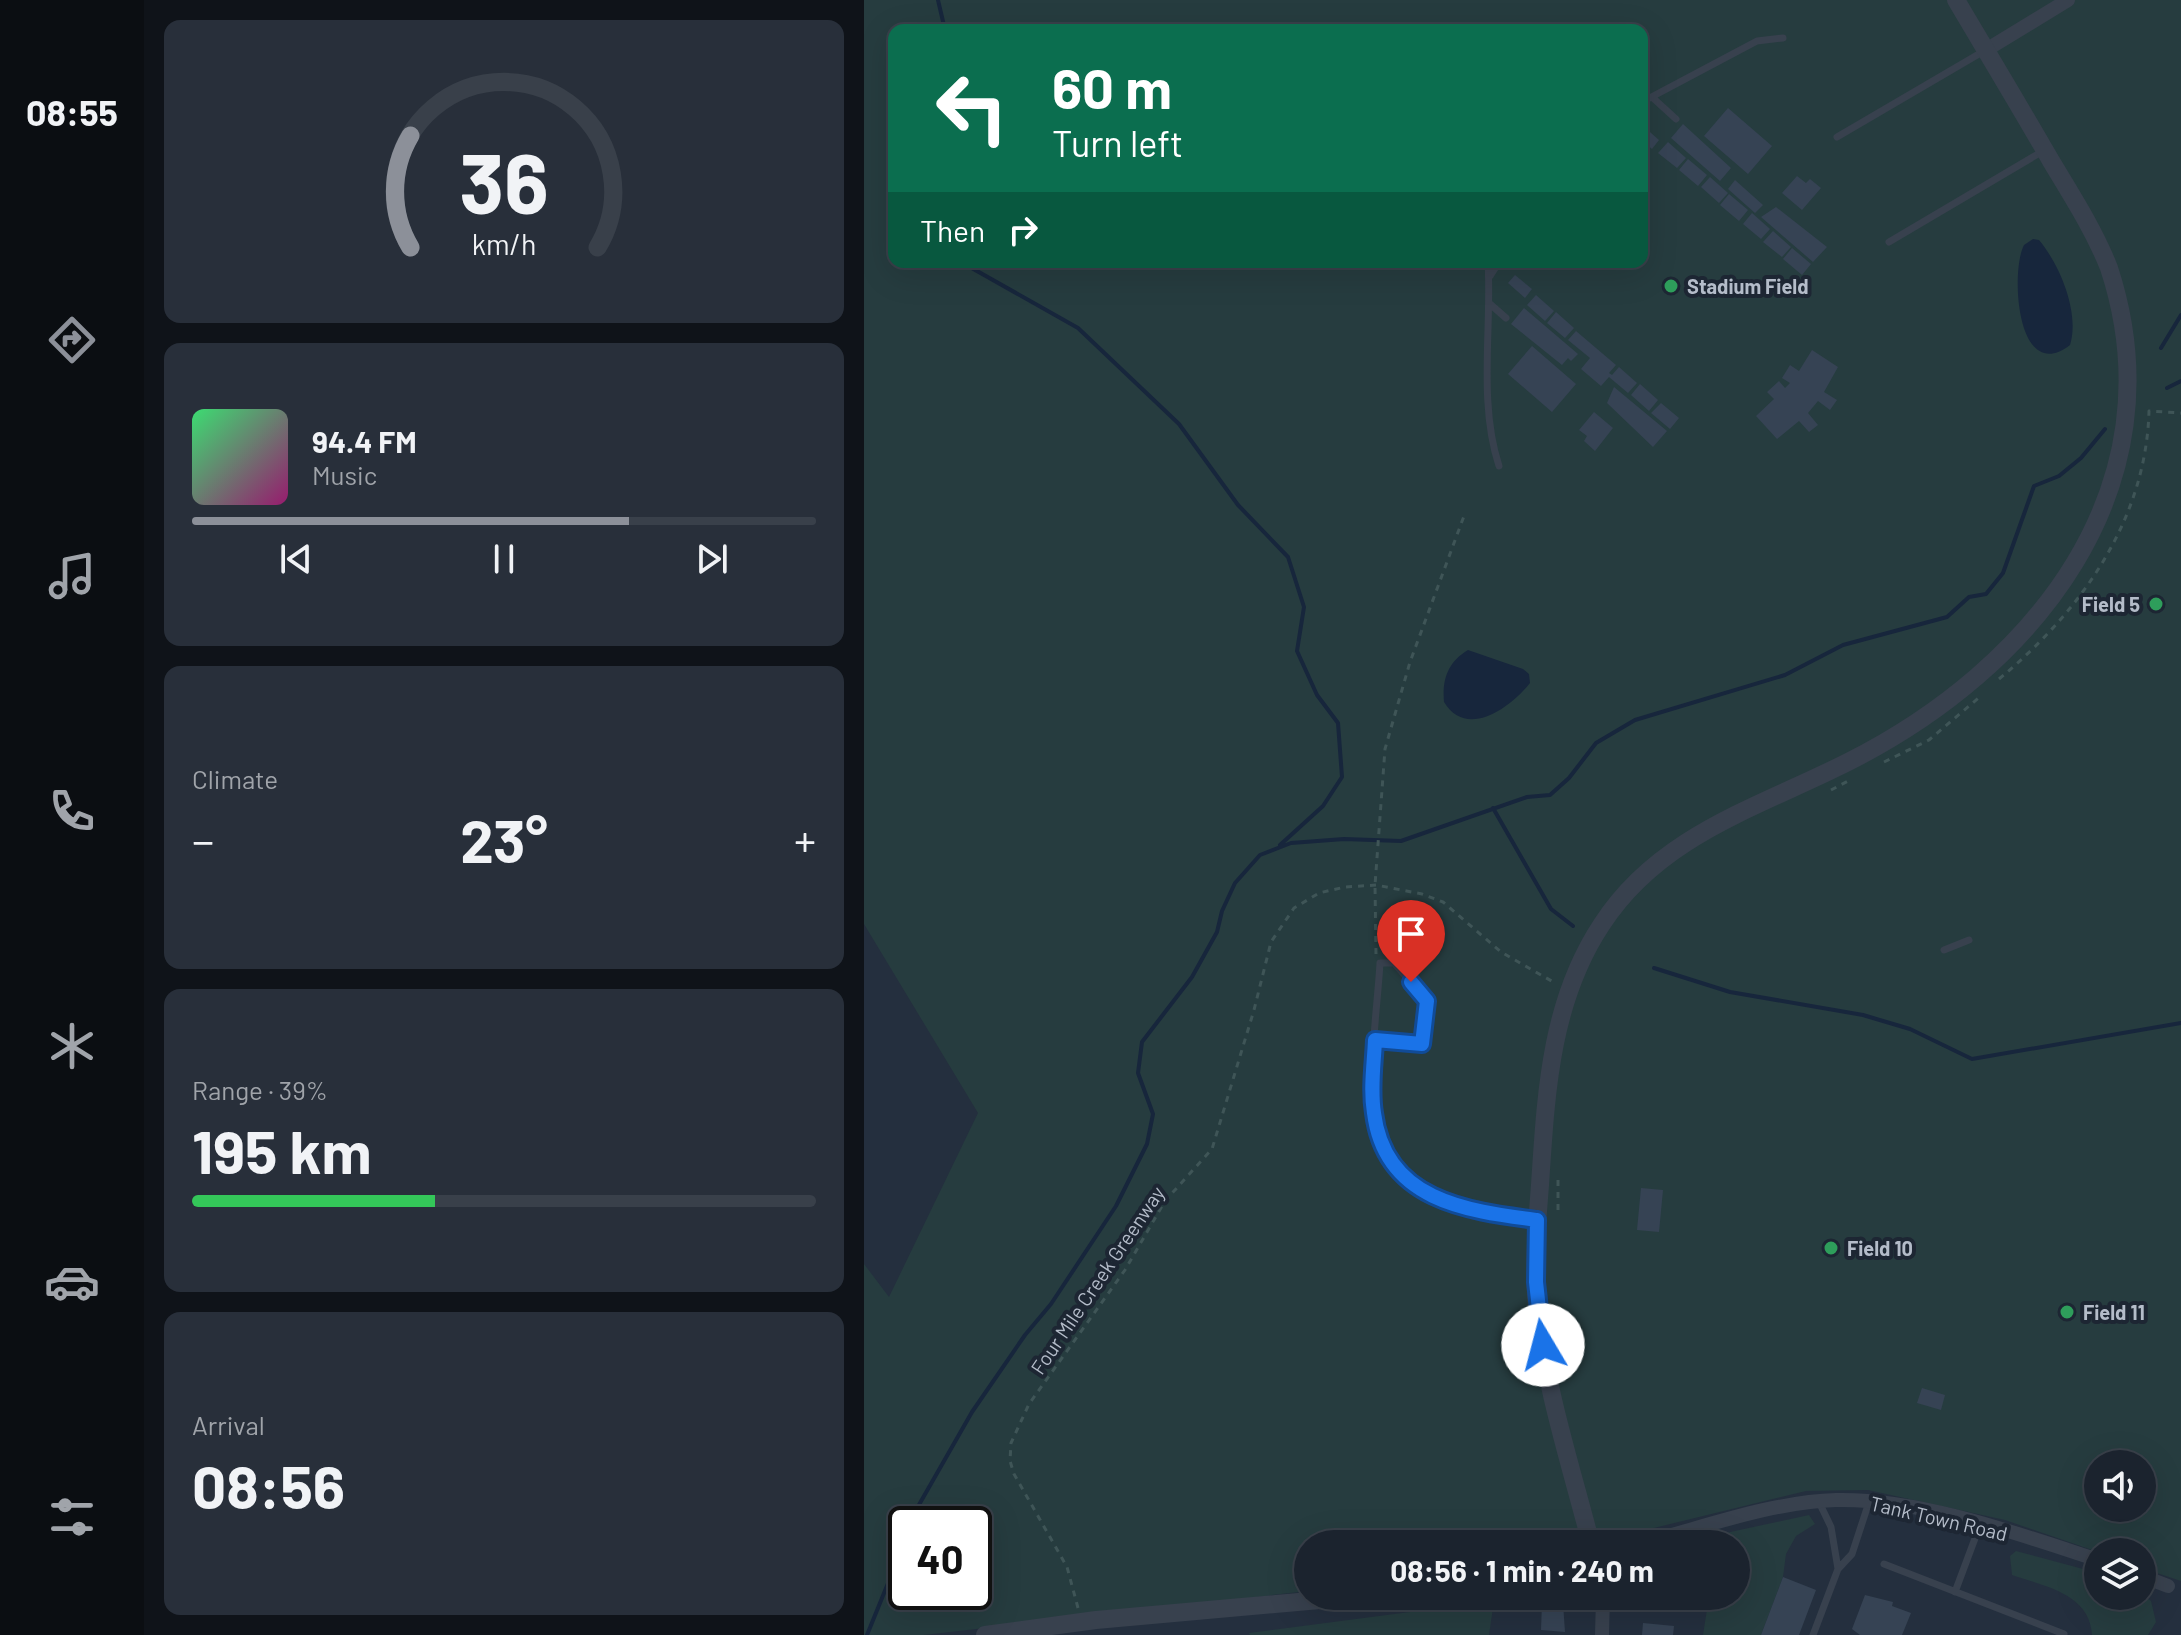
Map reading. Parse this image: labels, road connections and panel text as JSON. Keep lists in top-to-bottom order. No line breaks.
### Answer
{"streets":{"street":["Tank Town Road"],"path":["Four Mile Creek Greenway"]},"places":["Stadium Field","Field 5","Field 10","Field 11"],"page":{"tabs":"08:55","turn":["60 m","Turn left"],"then":"Then","song":["94.4 FM","Music"],"tile":["Climate",["Range · 39%","195 km"],["Arrival","08:56"]],"heat":["−","23°","+"],"limit":"40","trip":"08:56 · 1 min · 240 m","gauge":["36","km/h"]}}
